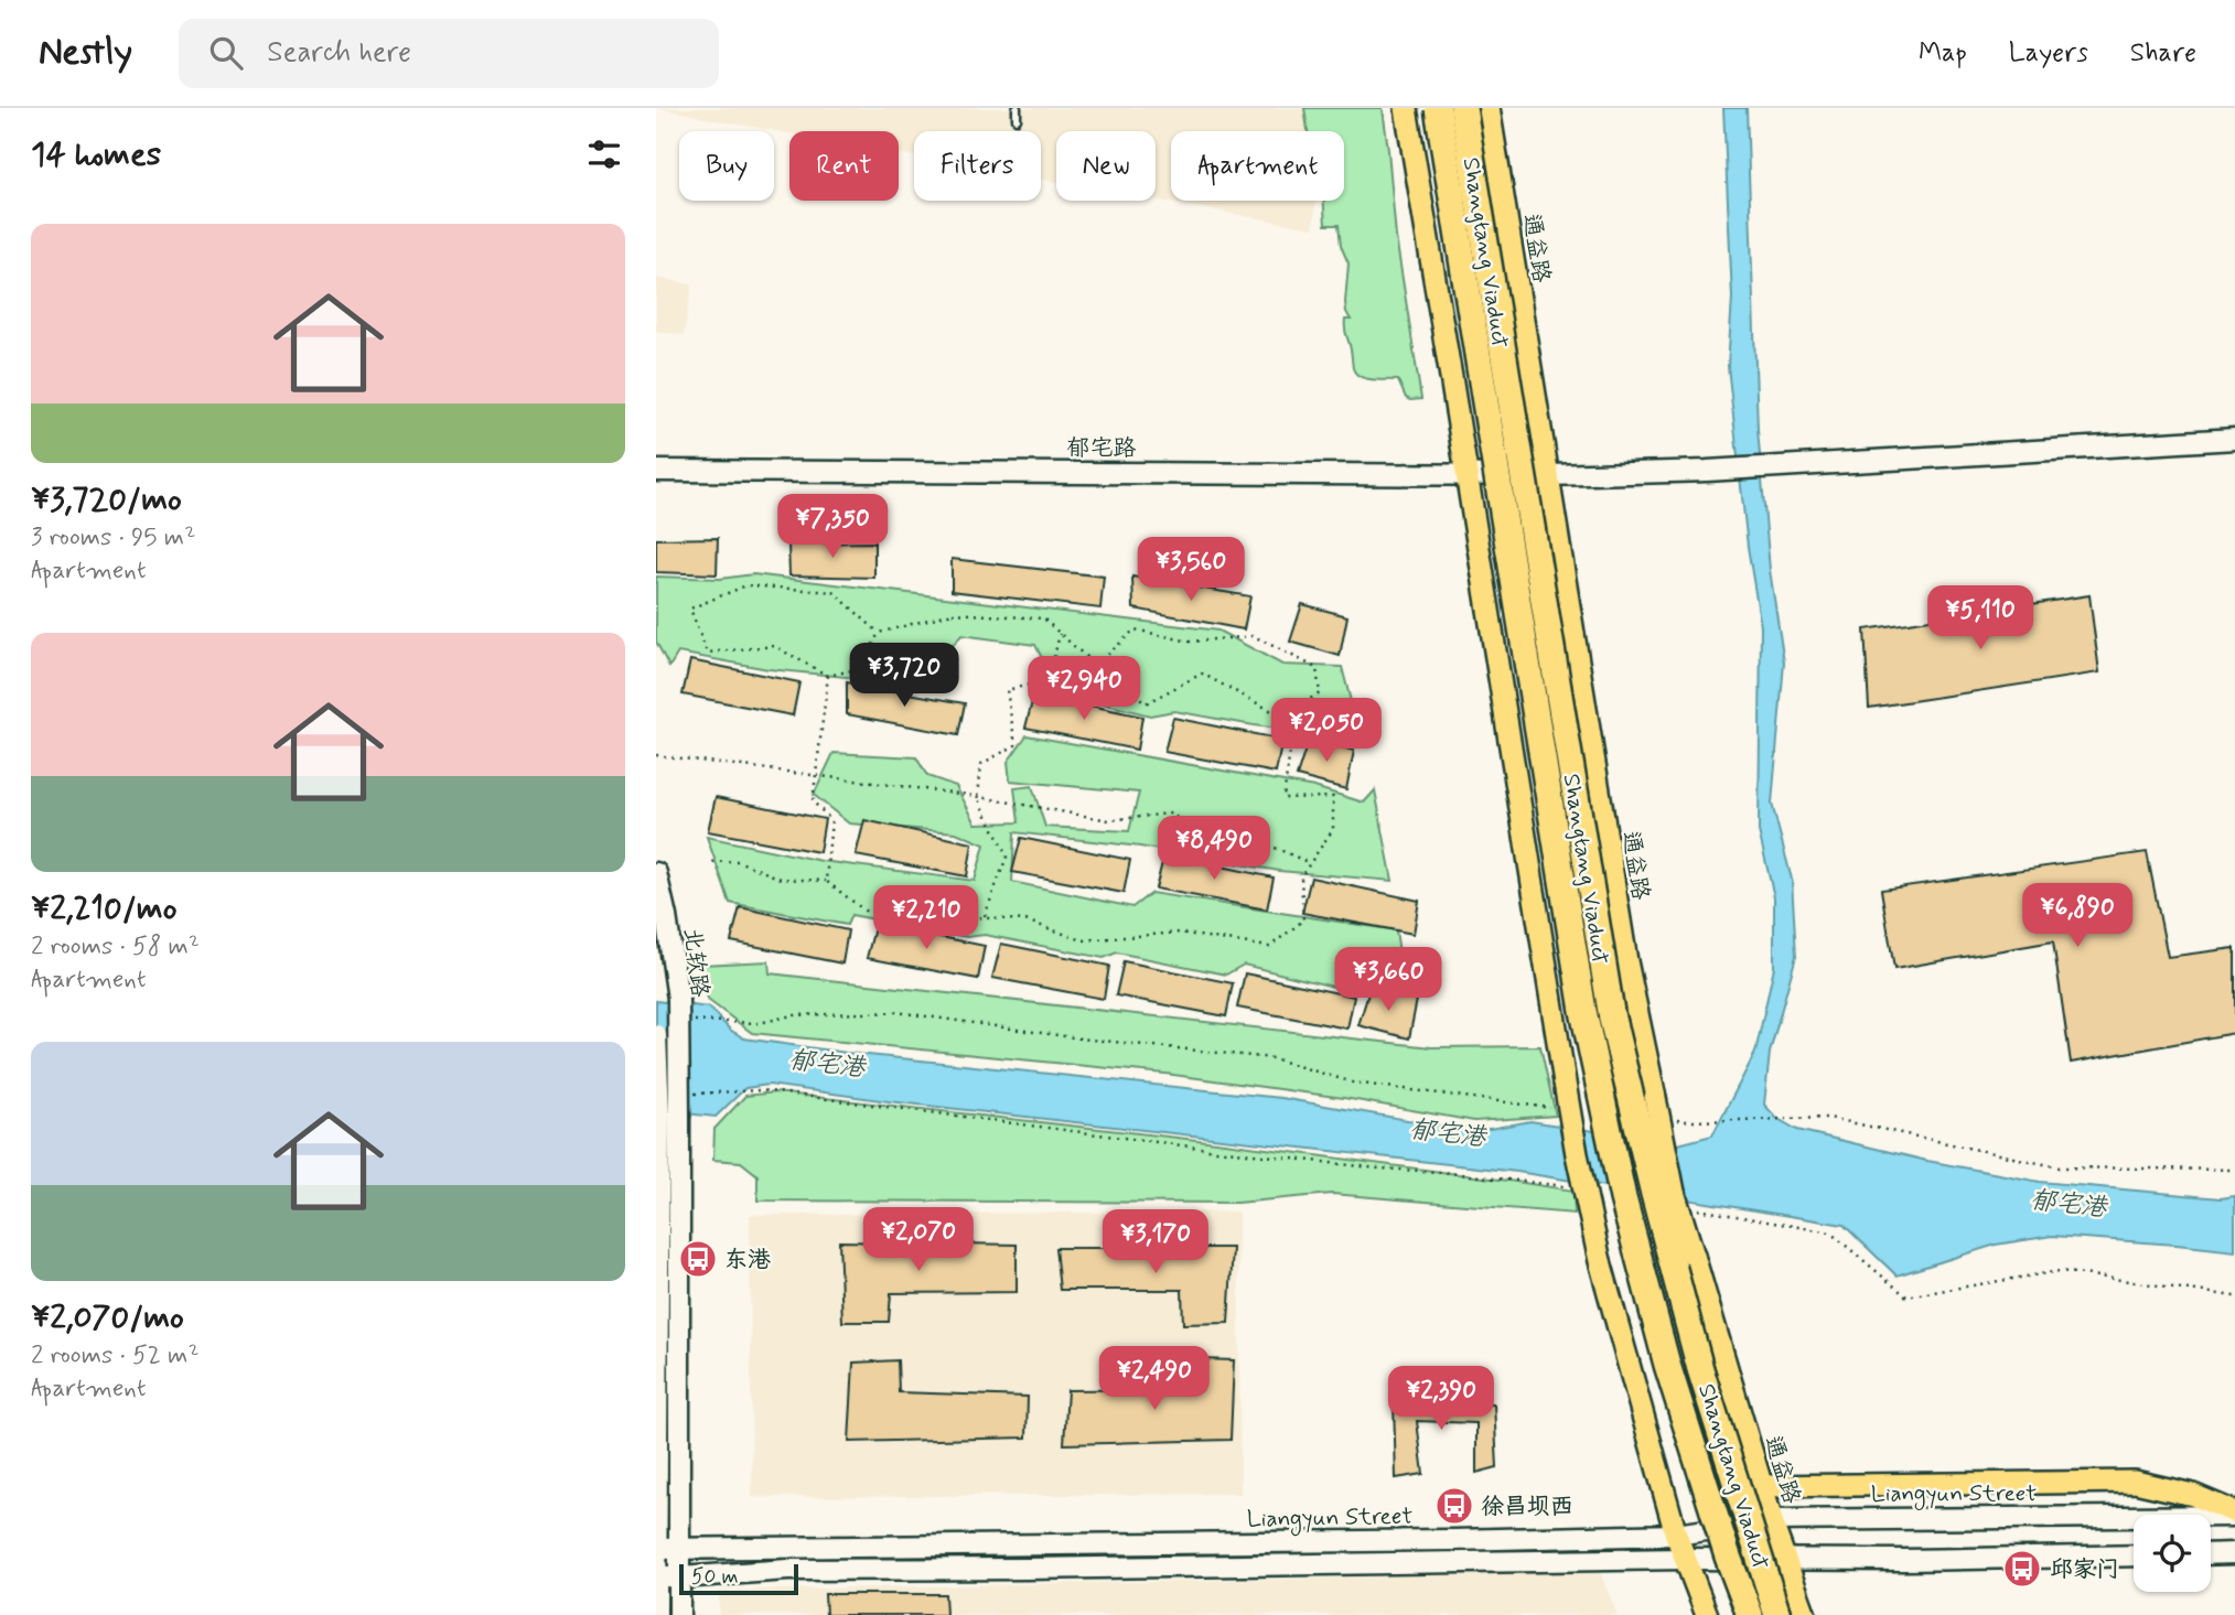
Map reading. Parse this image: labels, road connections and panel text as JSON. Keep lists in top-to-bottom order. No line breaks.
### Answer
{"streets":{"highway":["Shangtang Viaduct"],"main road":["通益路","郁宅路","北软路","Liangyun Street"]},"crossings":[["通益路","郁宅路"],["通益路","Liangyun Street"],["北软路","Liangyun Street"]],"water":["郁宅港"],"places":{"bus stop":["东港","徐昌坝西","邱家门"]},"scale_bar":"50 m","page":{"header":"Nestly","search":"Search here","nav":["Map","Layers","Share"],"heading":"14 homes","chip":["Buy","Rent","Filters","New","Apartment"],"list":[{"name":"¥3,720/mo","note":"3 rooms · 95 m² · Apartment"},{"name":"¥2,210/mo","note":"2 rooms · 58 m² · Apartment"},{"name":"¥2,070/mo","note":"2 rooms · 52 m² · Apartment"}],"price":["¥7,350","¥3,560","¥5,110","¥3,720","¥2,940","¥2,050","¥8,490","¥6,890","¥2,210","¥3,660","¥2,070","¥3,170","¥2,490","¥2,390"],"scale":"50 m"}}
